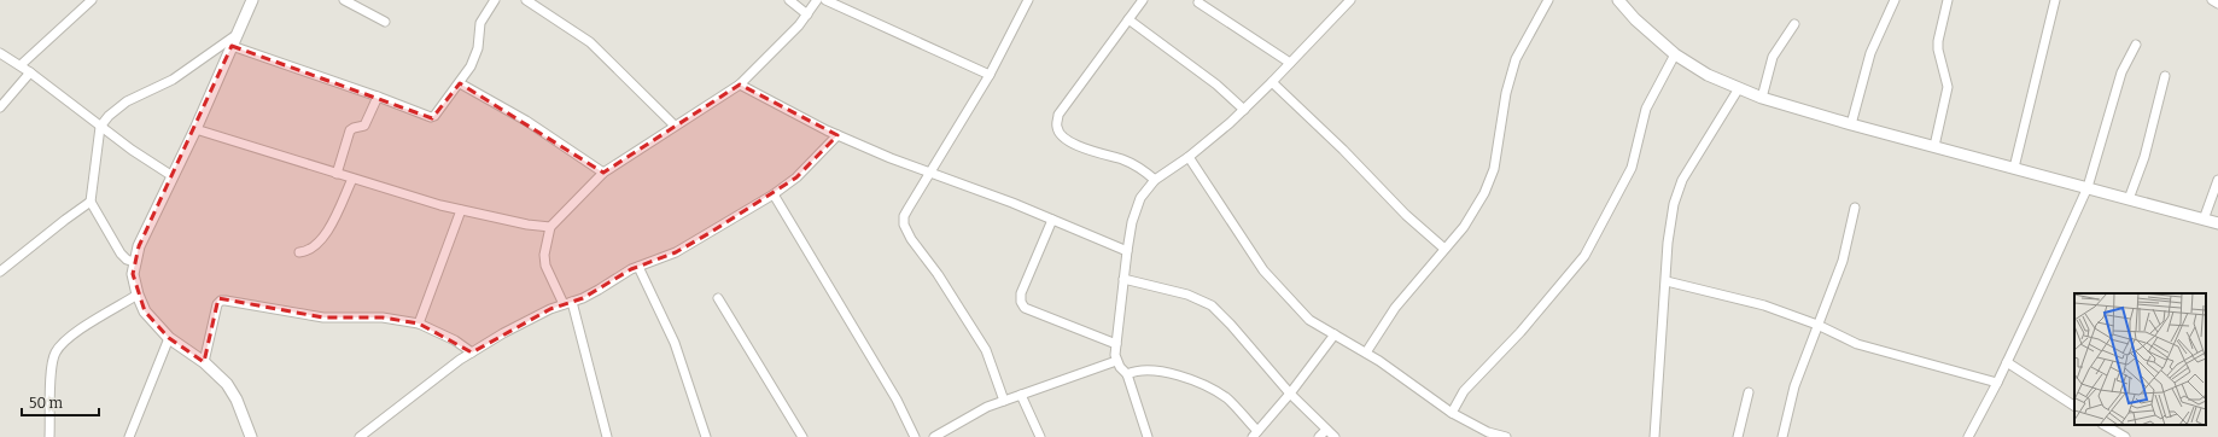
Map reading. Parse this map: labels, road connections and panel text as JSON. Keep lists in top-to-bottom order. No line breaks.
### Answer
{"scale_bar":"50 m"}
